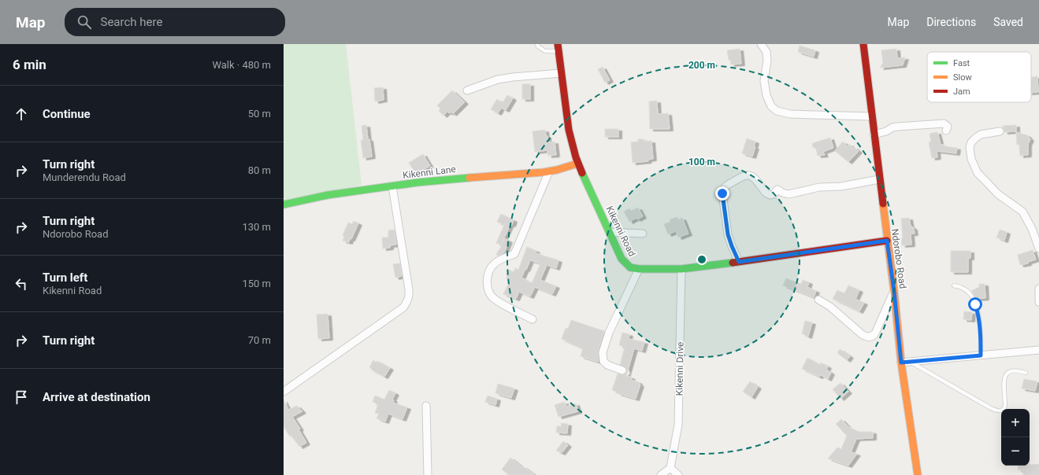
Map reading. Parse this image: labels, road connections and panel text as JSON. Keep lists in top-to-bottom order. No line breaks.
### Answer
{"streets":{"street":["Kikenni Lane","Kikenni Road","Ndorobo Road","Kikenni Drive"]},"crossings":[["Kikenni Lane","Kikenni Road"],["Kikenni Road","Ndorobo Road"],["Kikenni Road","Kikenni Drive"]],"legend":["Fast","Slow","Jam"],"page":{"header":"Map","search":"Search here","nav":["Map","Directions","Saved"],"heading":["6 min","Walk · 480 m"],"list":[["Continue","50 m"],["Turn right","Munderendu Road","80 m"],["Turn right","Ndorobo Road","130 m"],["Turn left","Kikenni Road","150 m"],["Turn right","70 m"],"Arrive at destination"],"map_buttons":["+","−"]},"rings":["200 m","100 m"]}
